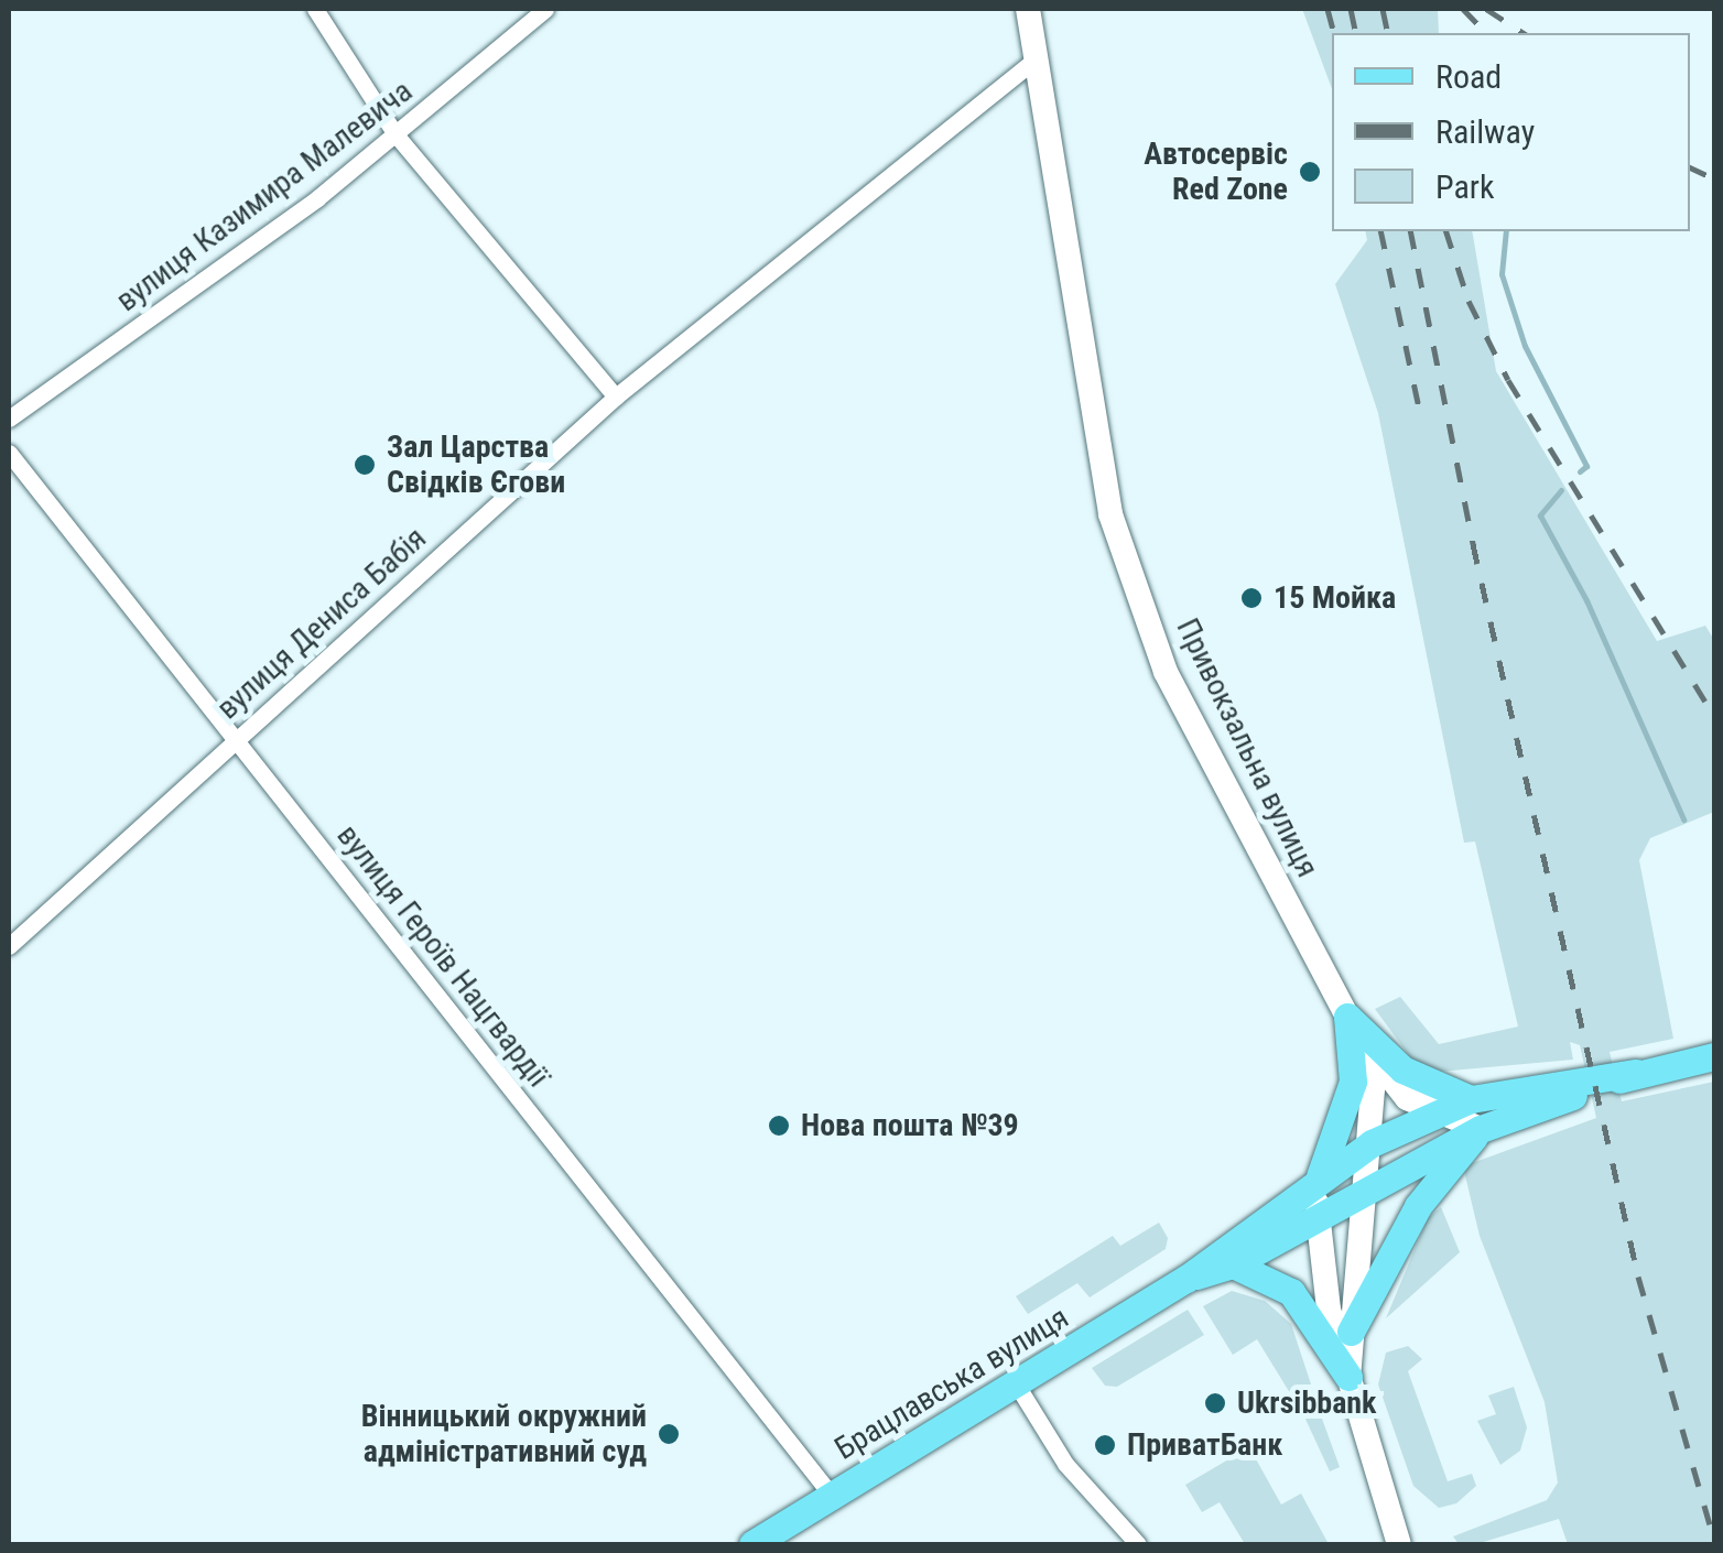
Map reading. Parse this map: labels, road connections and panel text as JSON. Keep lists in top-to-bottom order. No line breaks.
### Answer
{"streets":{"main road":["Привокзальна вулиця","Брацлавська вулиця"],"street":["вулиця Казимира Малевича","вулиця Дениса Бабія","вулиця Героїв Нацгвардії"]},"crossings":[["вулиця Дениса Бабія","Привокзальна вулиця"],["вулиця Дениса Бабія","вулиця Героїв Нацгвардії"],["Привокзальна вулиця","Брацлавська вулиця"],["вулиця Героїв Нацгвардії","Брацлавська вулиця"]],"places":["Автосервіс Red Zone","Зал Царства Свідків Єгови","15 Мойка","Нова пошта №39","Ukrsibbank","Вінницький окружний адміністративний суд","ПриватБанк"],"legend":["Road","Railway","Park"]}
